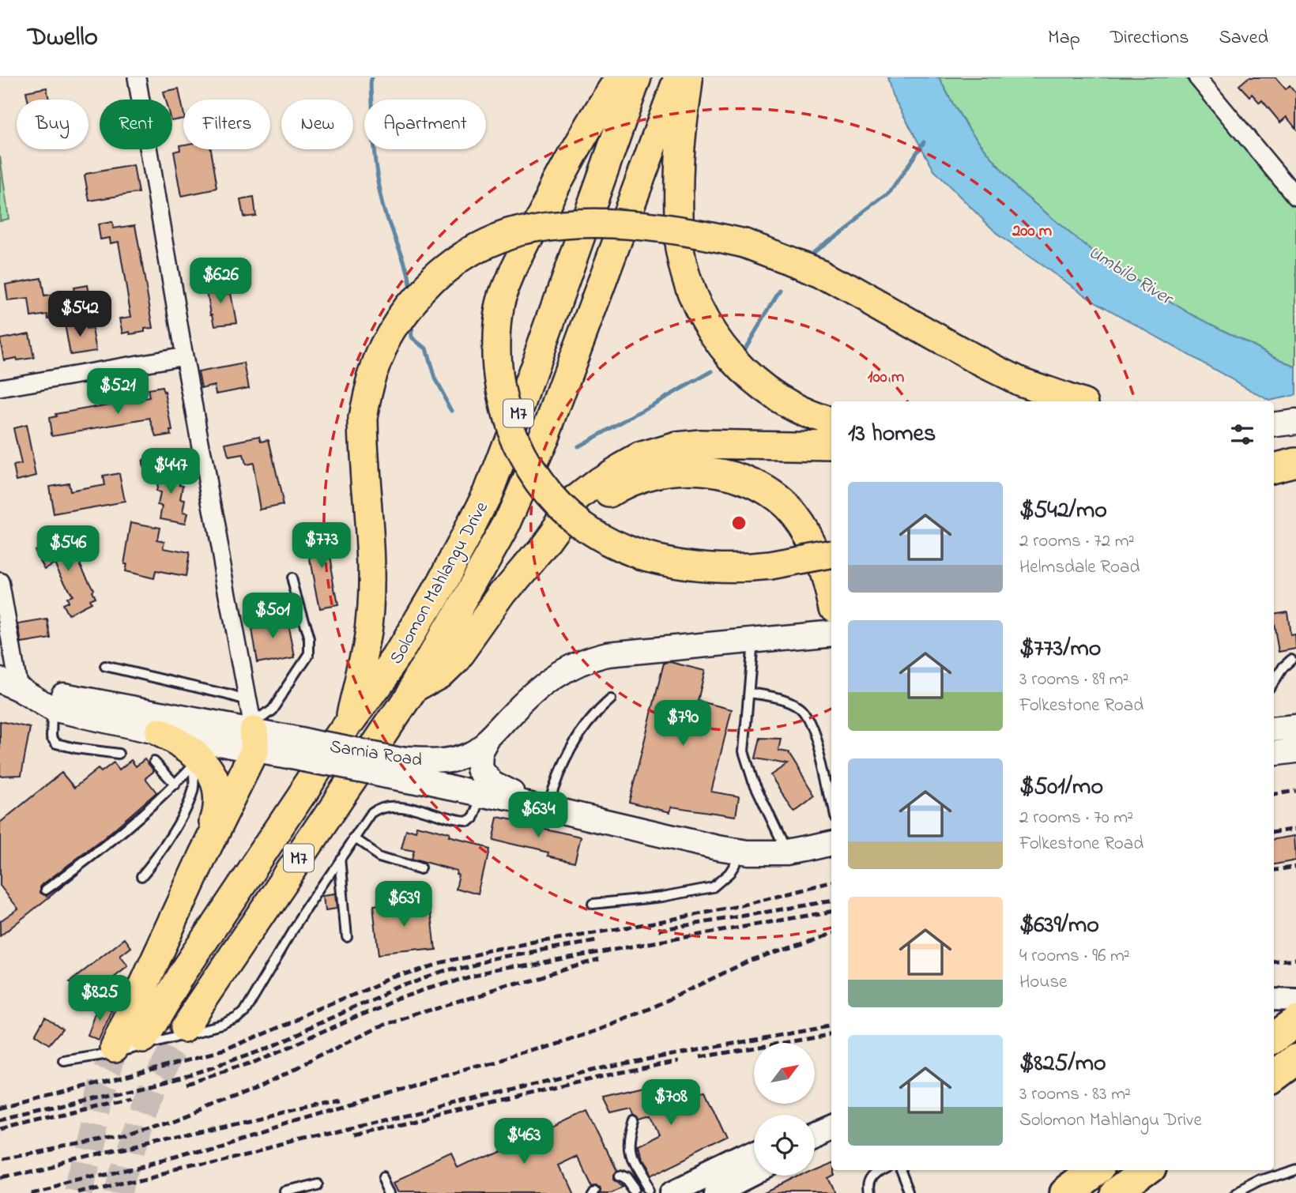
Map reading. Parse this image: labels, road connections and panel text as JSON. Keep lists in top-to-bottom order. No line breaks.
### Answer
{"streets":{"highway":["M7","Solomon Mahlangu Drive"],"main road":["Sarnia Road"]},"water":["Umbilo River"],"north":"top right","page":{"header":"Dwello","nav":["Map","Directions","Saved"],"chip":["Buy","Rent","Filters","New","Apartment"],"price":["$626","$542","$521","$447","$773","$546","$501","$790","$634","$639","$825","$708","$463"],"heading":"13 homes","list":[{"name":"$542/mo","note":"2 rooms · 72 m² · Helmsdale Road"},{"name":"$773/mo","note":"3 rooms · 89 m² · Folkestone Road"},{"name":"$501/mo","note":"2 rooms · 70 m² · Folkestone Road"},{"name":"$639/mo","note":"4 rooms · 96 m² · House"},{"name":"$825/mo","note":"3 rooms · 83 m² · Solomon Mahlangu Drive"}]},"rings":["200 m","100 m"]}
